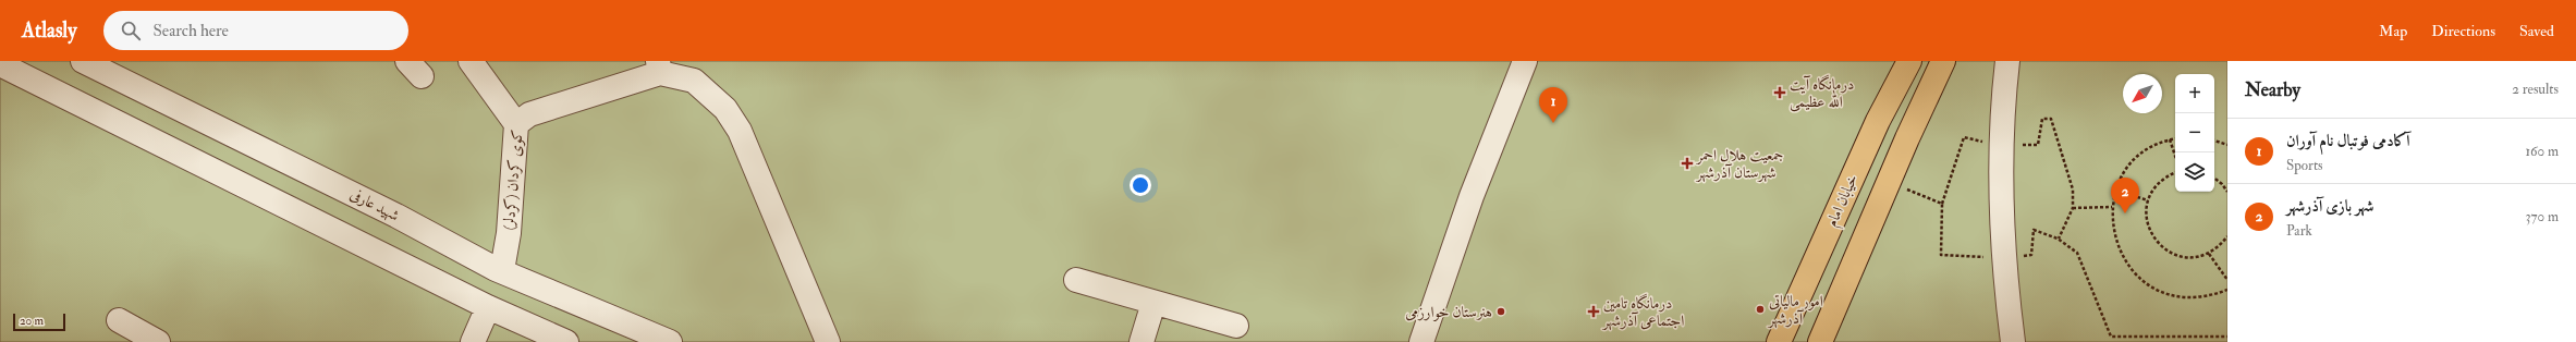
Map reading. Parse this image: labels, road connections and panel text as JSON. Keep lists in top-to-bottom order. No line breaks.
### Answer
{"streets":{"main road":["خیابان امام"],"street":["کوی کردان (کردلر)","شهید عارفی"]},"crossings":[["کوی کردان (کردلر)","شهید عارفی"]],"places":{"health":["درمانگاه آیت الله عظیمی","جمعیت هلال احمر شهرستان آذرشهر","درمانگاه تامین اجتماعی آذرشهر"],"other":["امور مالیاتی آذرشهر","هنرستان خوارزمی"]},"scale_bar":"20 m","north":"bottom left","page":{"header":"Atlasly","search":"Search here","nav":["Map","Directions","Saved"],"heading":["Nearby","2 results"],"map_buttons":["+","−"],"pins":["1","2"],"list":[{"mark":"1","name":"آکادمی فوتبال نام آوران","note":"Sports","value":"160 m"},{"mark":"2","name":"شهر بازی آذرشهر","note":"Park","value":"370 m"}],"scale":"20 m"}}
